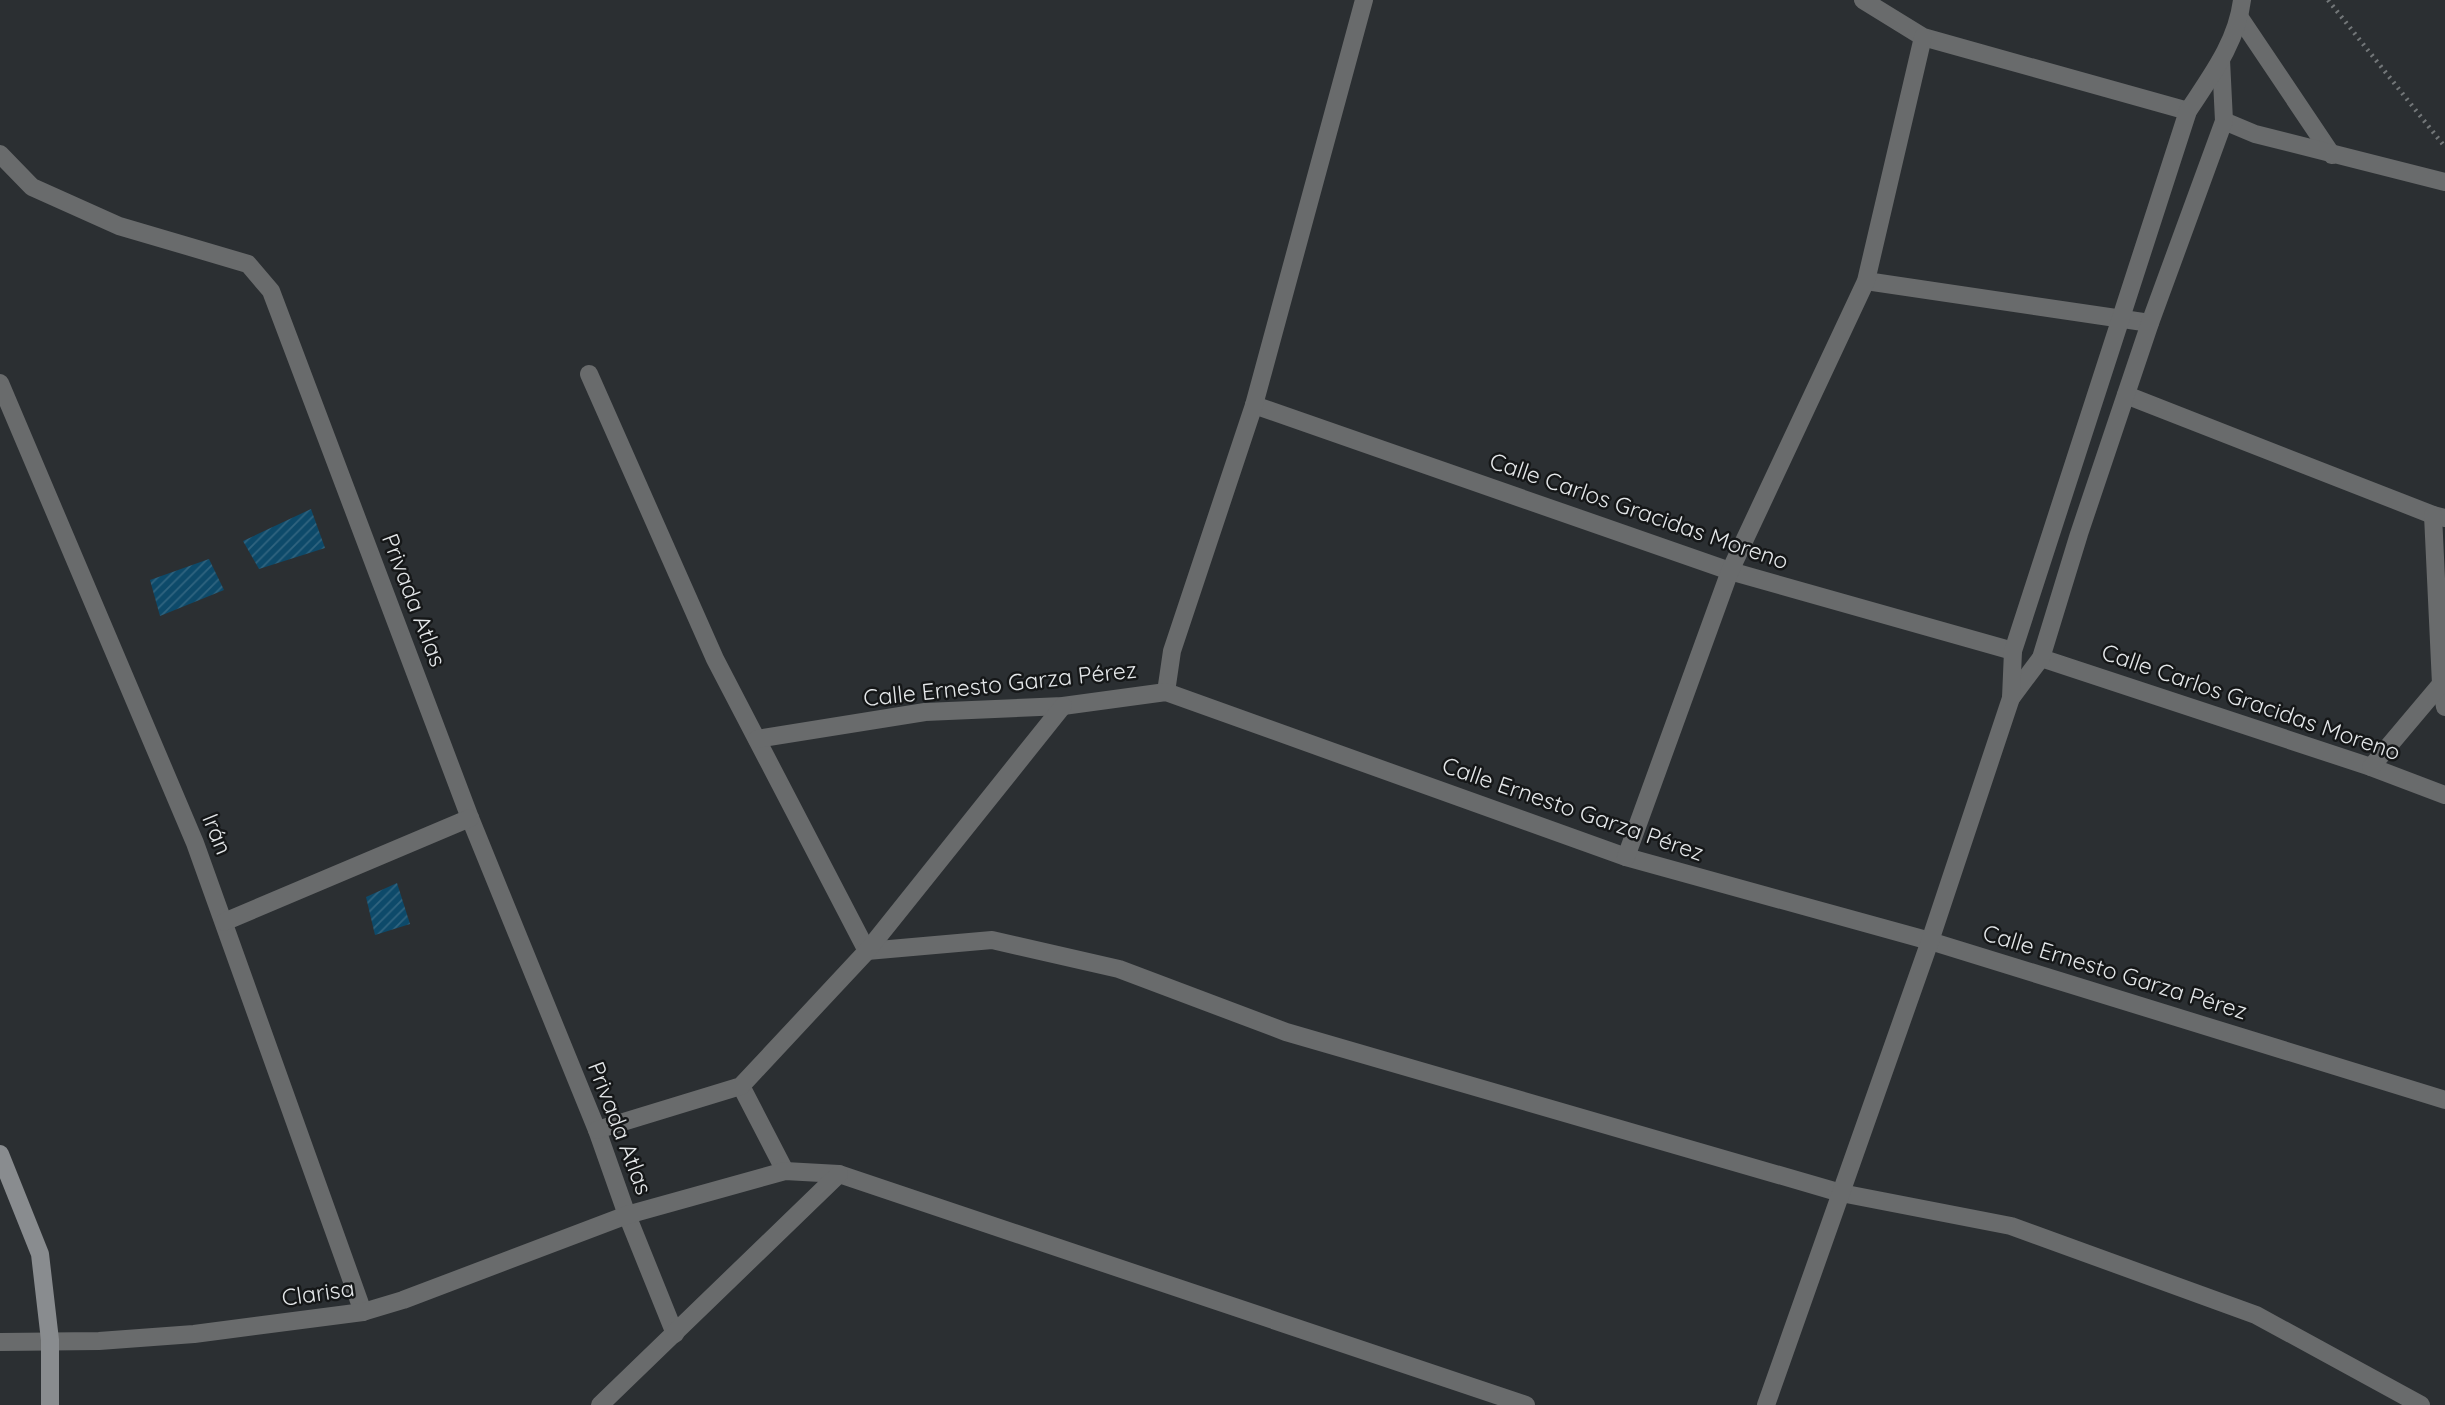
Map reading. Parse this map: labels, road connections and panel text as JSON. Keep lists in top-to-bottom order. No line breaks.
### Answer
{"streets":{"street":["Calle Carlos Gracidas Moreno","Privada Atlas","Calle Ernesto Garza Pérez","Irán","Clarisa"]},"crossings":[["Privada Atlas","Clarisa"],["Irán","Clarisa"]]}
